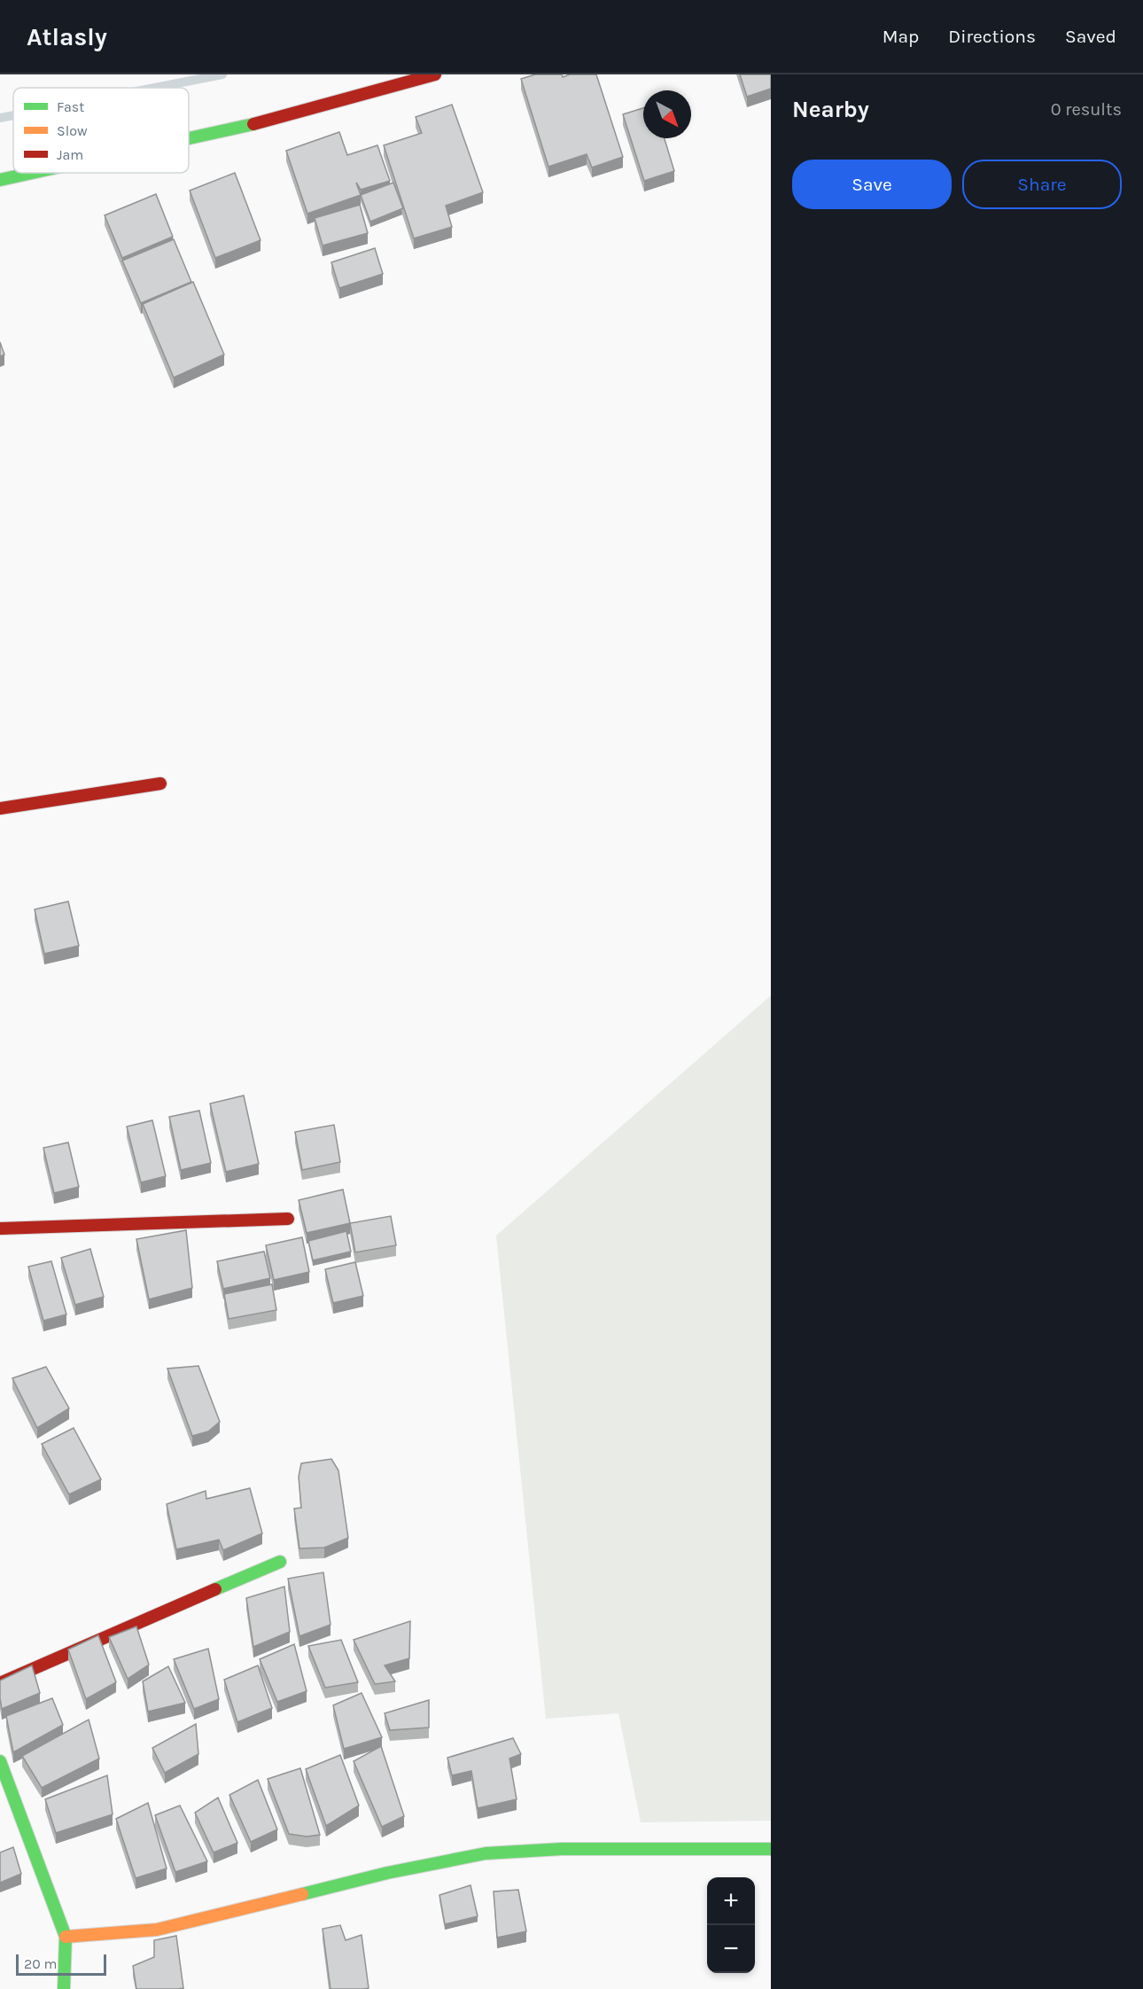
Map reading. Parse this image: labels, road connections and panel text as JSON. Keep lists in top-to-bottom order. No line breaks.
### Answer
{"legend":["Fast","Slow","Jam"],"scale_bar":"20 m","north":"bottom right","page":{"header":"Atlasly","nav":["Map","Directions","Saved"],"heading":["Nearby","0 results"],"buttons":["Save","Share"],"map_buttons":["+","−"],"scale":"20 m"}}
